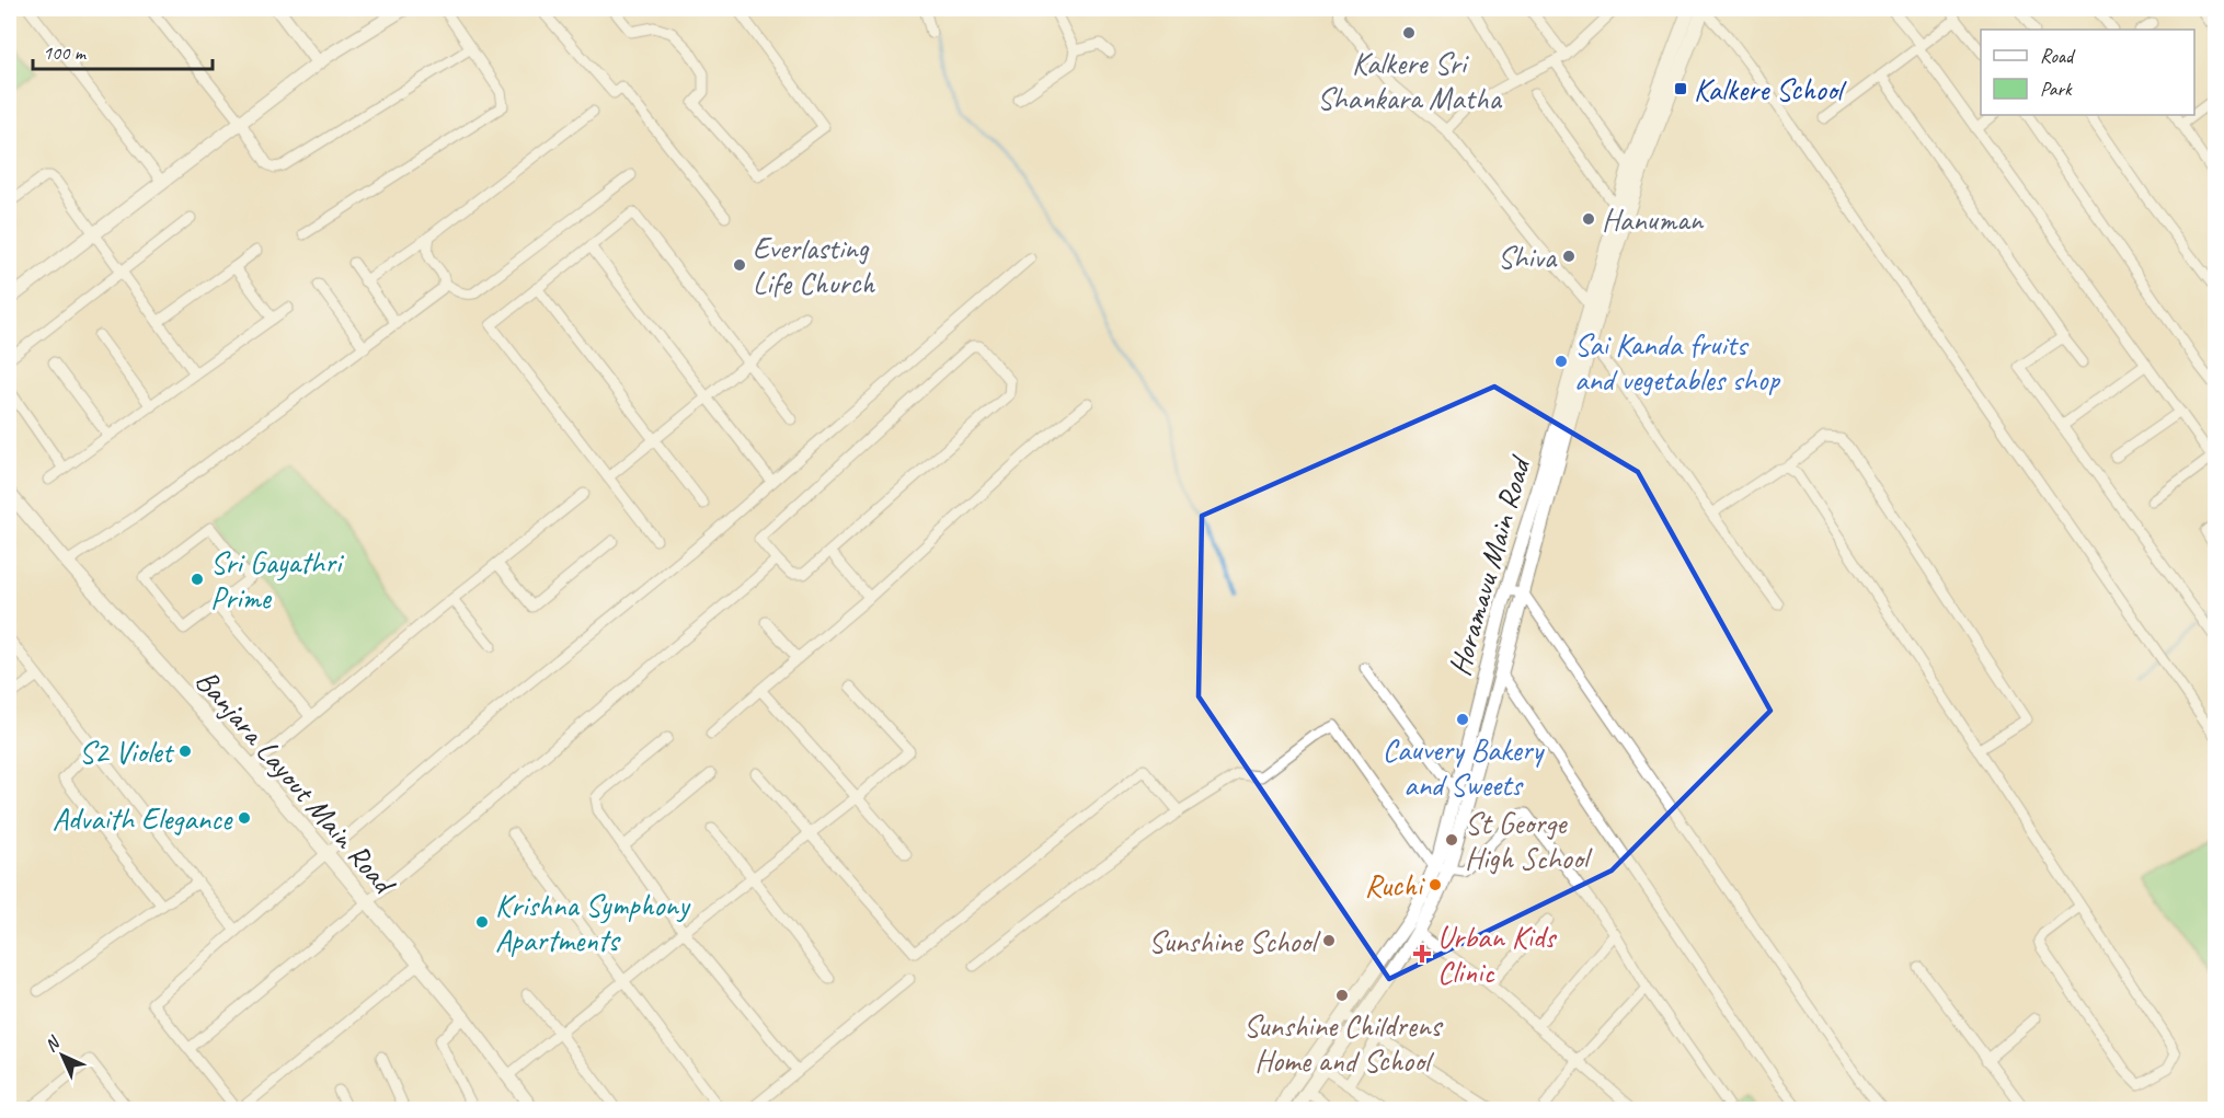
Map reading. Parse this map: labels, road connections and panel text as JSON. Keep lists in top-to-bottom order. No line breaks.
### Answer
{"streets":{"main road":["Horamavu Main Road","Banjara Layout Main Road"]},"places":{"other":["Kalkere Sri Shankara Matha","Hanuman","Shiva","Everlasting Life Church","Sai Kanda fruits and vegetables shop","Sri Gayathri Prime","Cauvery Bakery and Sweets","S2 Violet","Advaith Elegance","St George High School","Ruchi","Krishna Symphony Apartments","Sunshine School","Sunshine Childrens Home and School"],"transit":["Kalkere School"],"health":["Urban Kids Clinic"]},"legend":["Road","Park"],"scale_bar":"100 m","north":"top left"}
